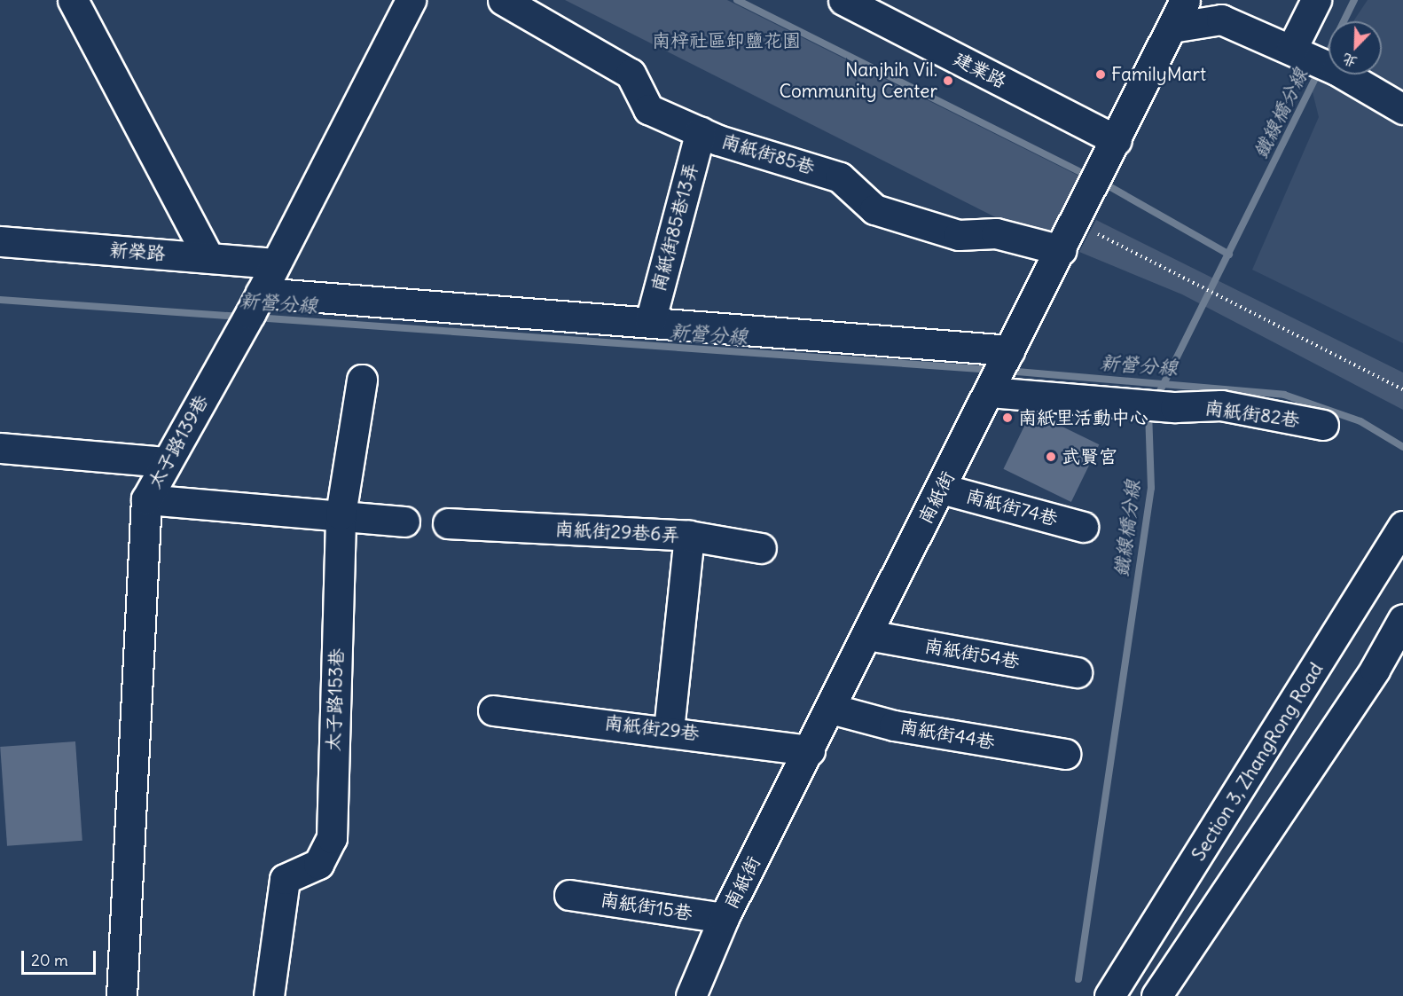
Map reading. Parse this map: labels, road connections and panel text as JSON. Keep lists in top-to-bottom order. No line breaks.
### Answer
{"streets":{"street":["建業路","南紙街85巷","南紙街85巷13弄","新榮路","南紙街82巷","太子路139巷","南紙街","南紙街74巷","南紙街29巷6弄","南紙街54巷","太子路153巷","南紙街29巷","南紙街44巷","Section 3, ZhangRong Road","南紙街15巷"]},"crossings":[["建業路","南紙街"],["南紙街85巷","南紙街85巷13弄"],["南紙街85巷","南紙街"],["新榮路","太子路139巷"],["南紙街82巷","南紙街"],["南紙街","南紙街74巷"],["南紙街","南紙街54巷"],["南紙街","南紙街29巷"],["南紙街","南紙街44巷"],["南紙街","南紙街15巷"],["南紙街29巷6弄","南紙街29巷"]],"water":["鐵線橋分線","新營分線"],"parks":["南梓社區卸鹽花園"],"places":["FamilyMart","Nanjhih Vil. Community Center","南紙里活動中心","武賢宮"],"scale_bar":"20 m","north":"bottom left"}
